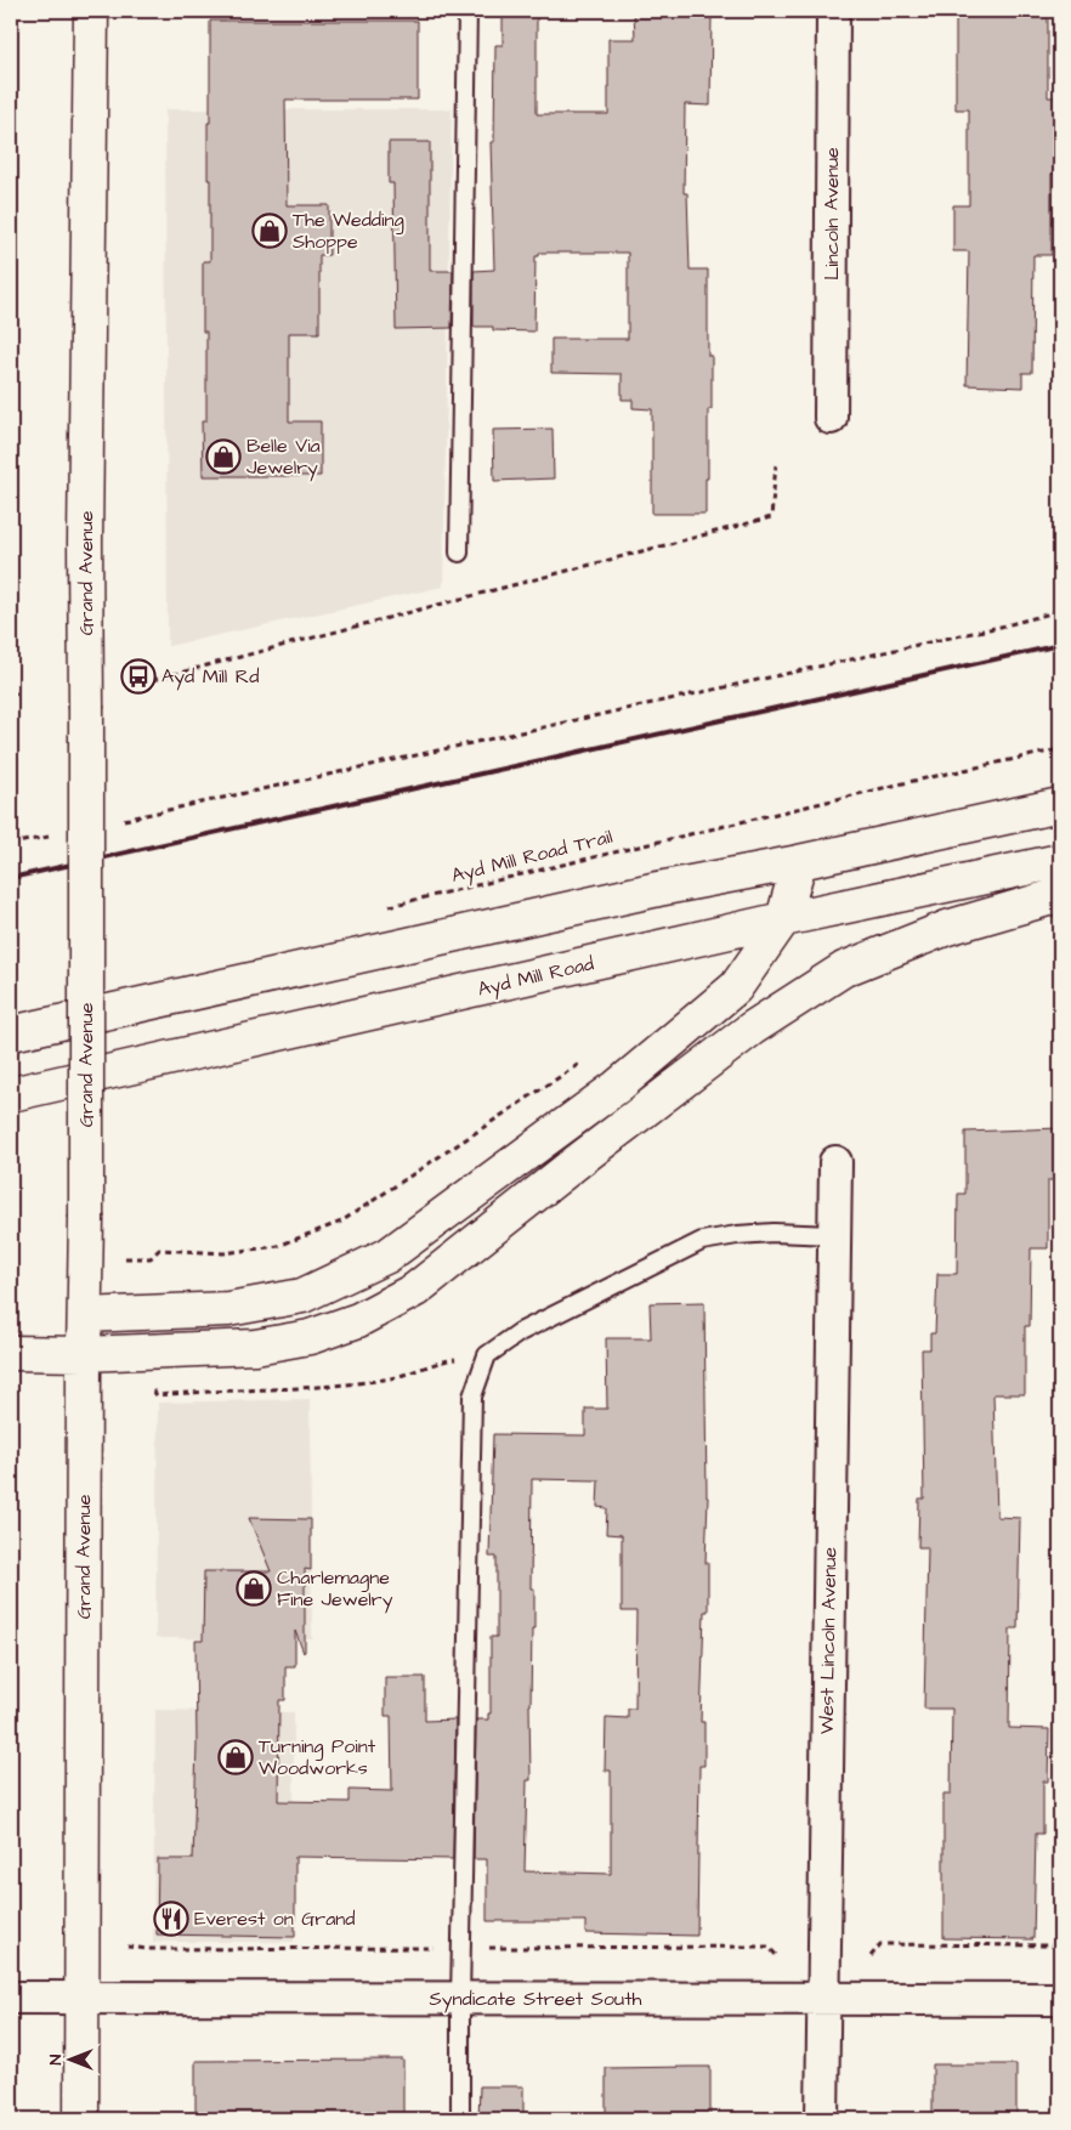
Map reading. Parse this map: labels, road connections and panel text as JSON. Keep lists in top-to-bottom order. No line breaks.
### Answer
{"streets":{"main road":["Grand Avenue","Ayd Mill Road"],"street":["Lincoln Avenue","West Lincoln Avenue","Syndicate Street South"],"path":["Ayd Mill Road Trail"]},"crossings":[["Grand Avenue","Syndicate Street South"],["West Lincoln Avenue","Syndicate Street South"]],"places":{"shop":["The Wedding Shoppe","Belle Via Jewelry","Charlemagne Fine Jewelry","Turning Point Woodworks"],"bus stop":["Ayd Mill Rd"],"restaurant":["Everest on Grand"]},"north":"left"}
